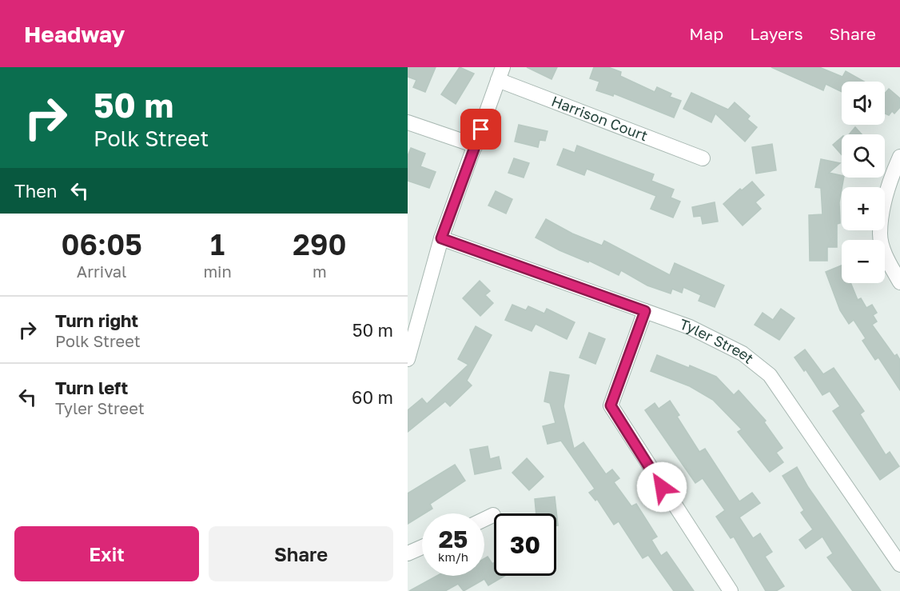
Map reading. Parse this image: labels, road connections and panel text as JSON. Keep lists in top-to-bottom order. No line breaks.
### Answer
{"streets":{"street":["Harrison Court","Tyler Street"]},"page":{"header":"Headway","nav":["Map","Layers","Share"],"turn":["50 m","Polk Street"],"map_buttons":["+","−"],"then":"Then","eta":["06:05","Arrival","1","min","290","m"],"list":[{"name":"Turn right","note":"Polk Street","value":"50 m"},{"name":"Turn left","note":"Tyler Street","value":"60 m"}],"speed":"25 km/h","limit":"30","buttons":["Exit","Share"]}}
